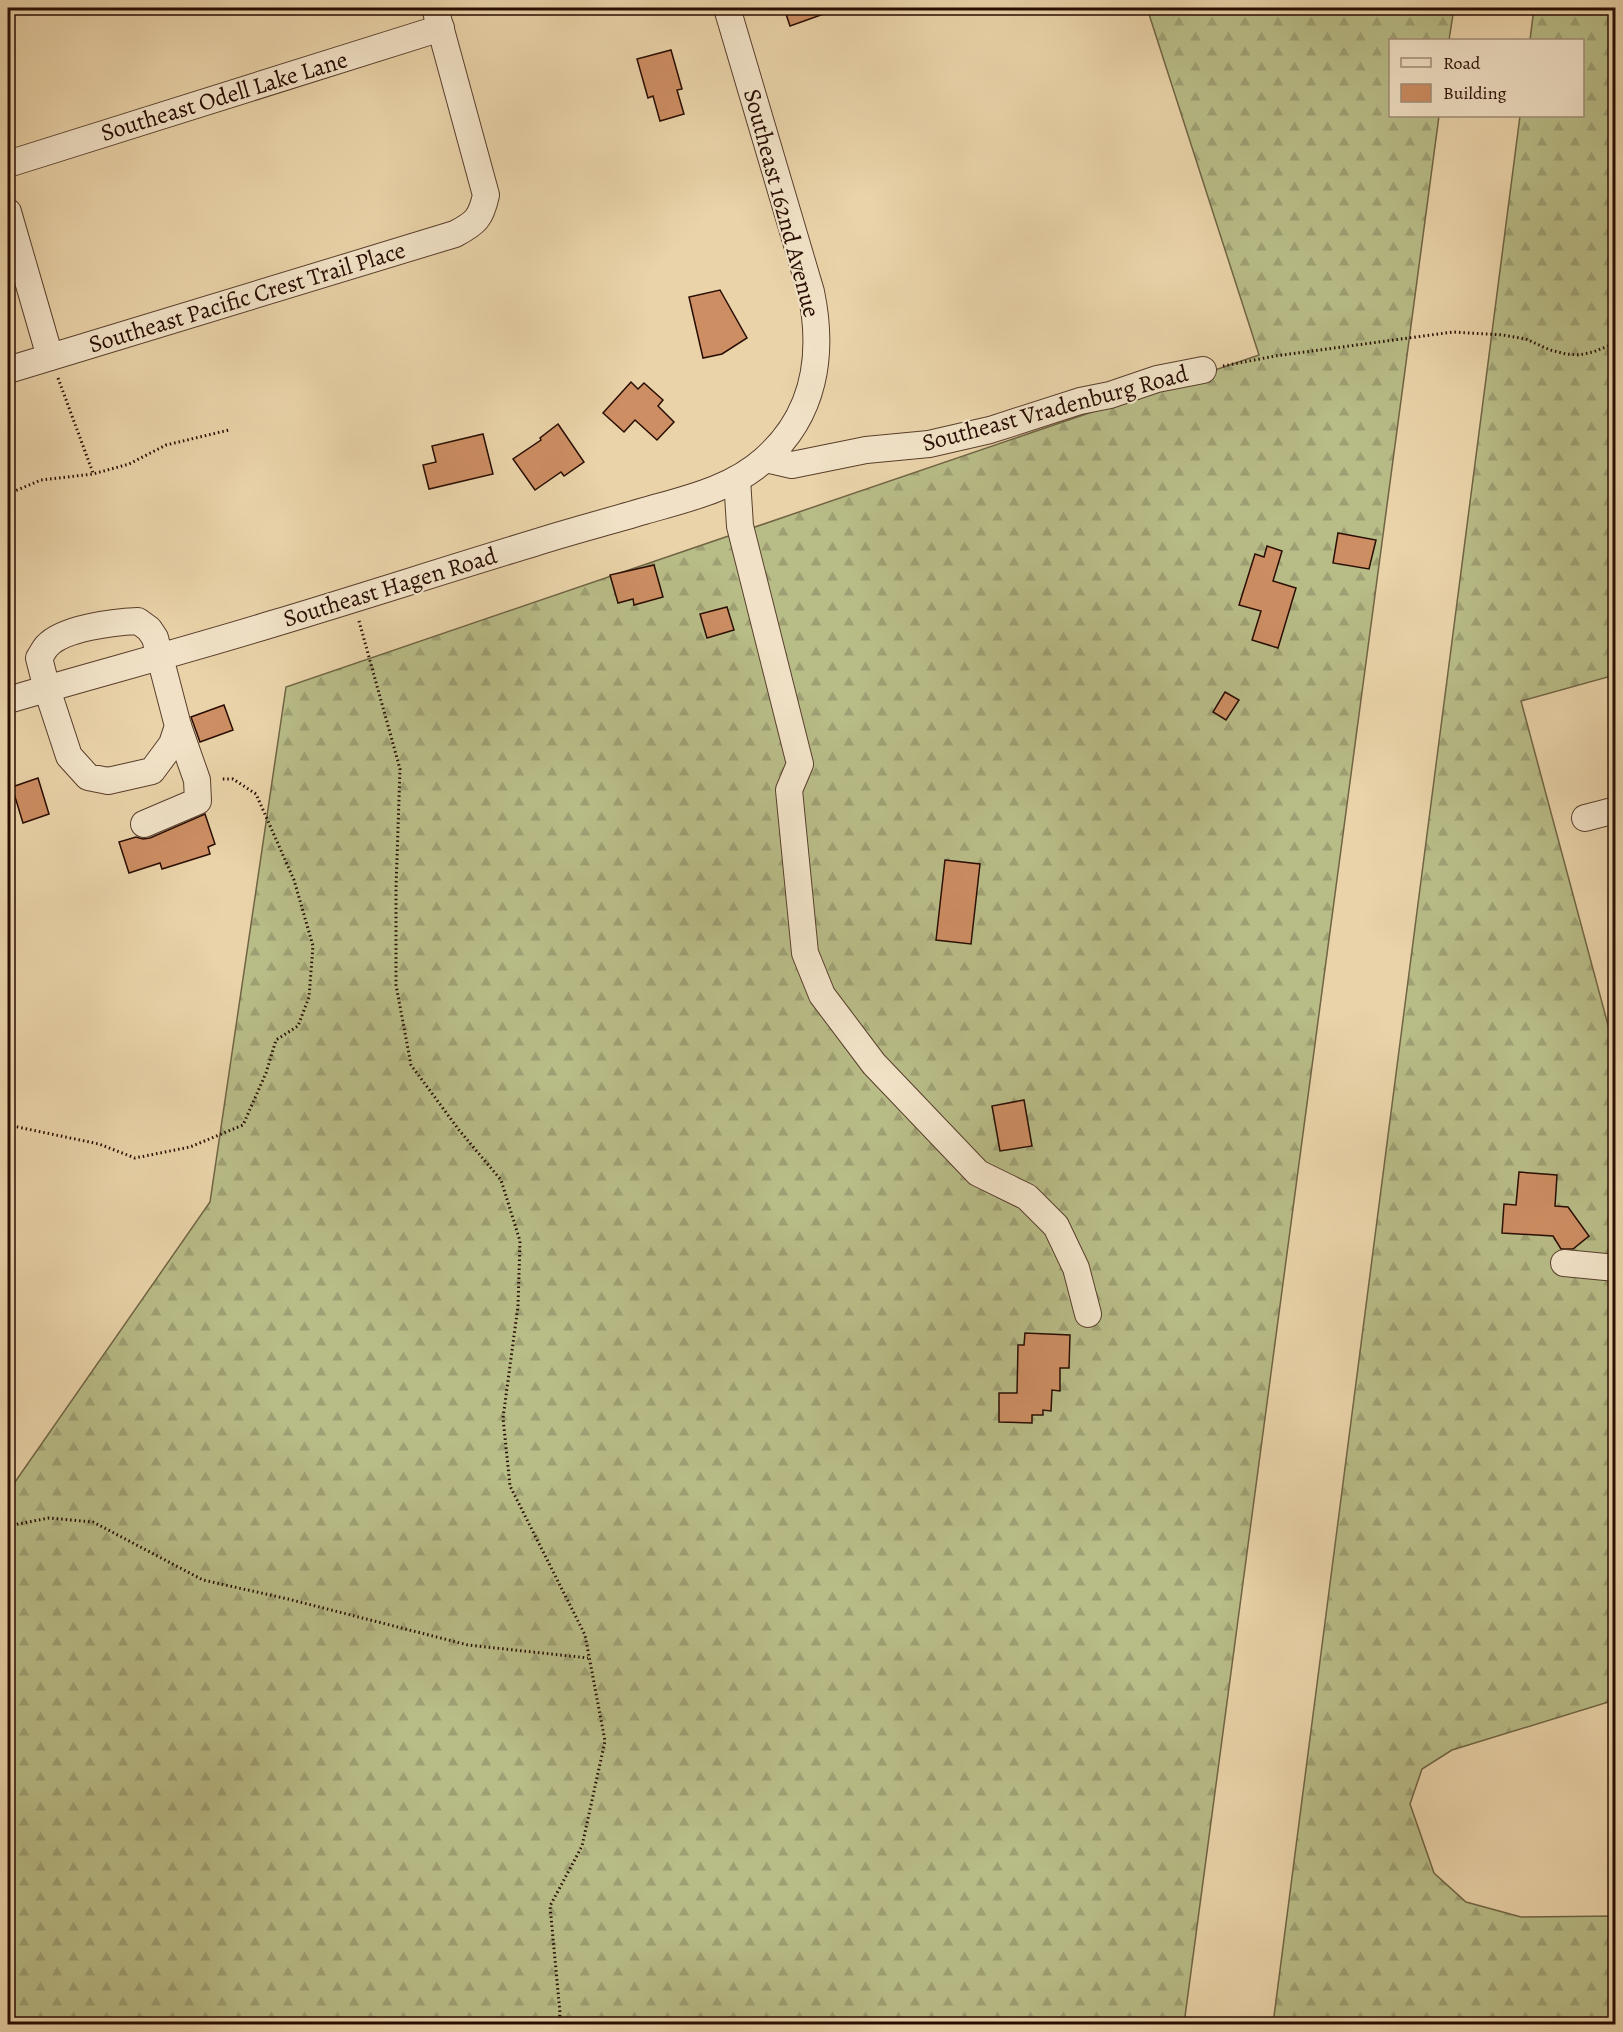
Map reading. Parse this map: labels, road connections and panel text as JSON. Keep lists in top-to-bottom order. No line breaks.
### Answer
{"streets":{"street":["Southeast Odell Lake Lane","Southeast 162nd Avenue","Southeast Pacific Crest Trail Place","Southeast Vradenburg Road","Southeast Hagen Road"]},"crossings":[["Southeast Odell Lake Lane","Southeast Pacific Crest Trail Place"],["Southeast 162nd Avenue","Southeast Vradenburg Road"],["Southeast 162nd Avenue","Southeast Hagen Road"],["Southeast Vradenburg Road","Southeast Hagen Road"]],"legend":["Road","Building"]}
